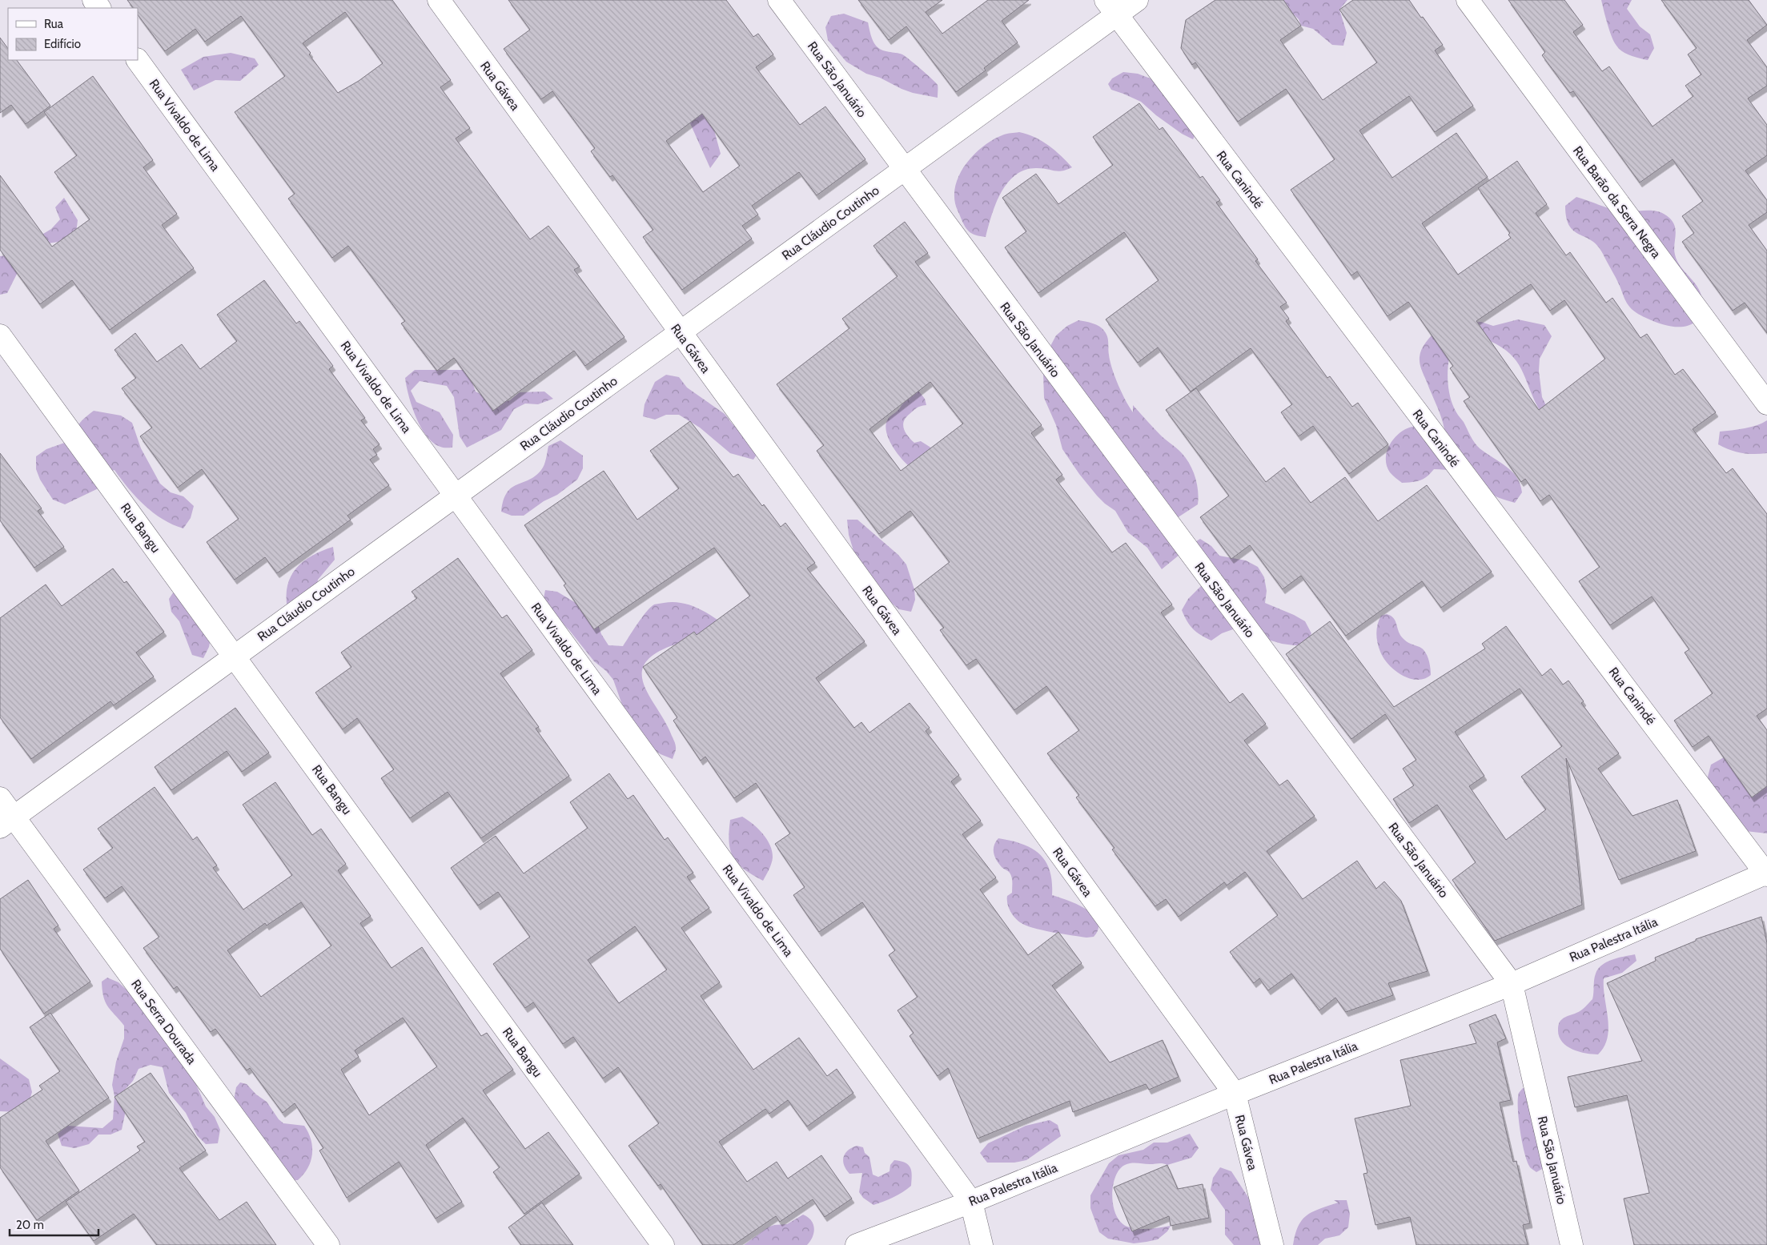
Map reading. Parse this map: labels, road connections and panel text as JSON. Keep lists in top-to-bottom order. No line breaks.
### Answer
{"streets":{"street":["Rua São Januário","Rua Gávea","Rua Vivaldo de Lima","Rua Canindé","Rua Barão da Serra Negra","Rua Cláudio Coutinho","Rua Bangu","Rua Palestra Itália","Rua Serra Dourada"]},"crossings":[["Rua São Januário","Rua Cláudio Coutinho"],["Rua São Januário","Rua Palestra Itália"],["Rua Gávea","Rua Cláudio Coutinho"],["Rua Gávea","Rua Palestra Itália"],["Rua Vivaldo de Lima","Rua Cláudio Coutinho"],["Rua Vivaldo de Lima","Rua Palestra Itália"],["Rua Canindé","Rua Cláudio Coutinho"],["Rua Canindé","Rua Palestra Itália"],["Rua Cláudio Coutinho","Rua Bangu"],["Rua Cláudio Coutinho","Rua Serra Dourada"]],"legend":["Rua","Edifício"],"scale_bar":"20 m"}
